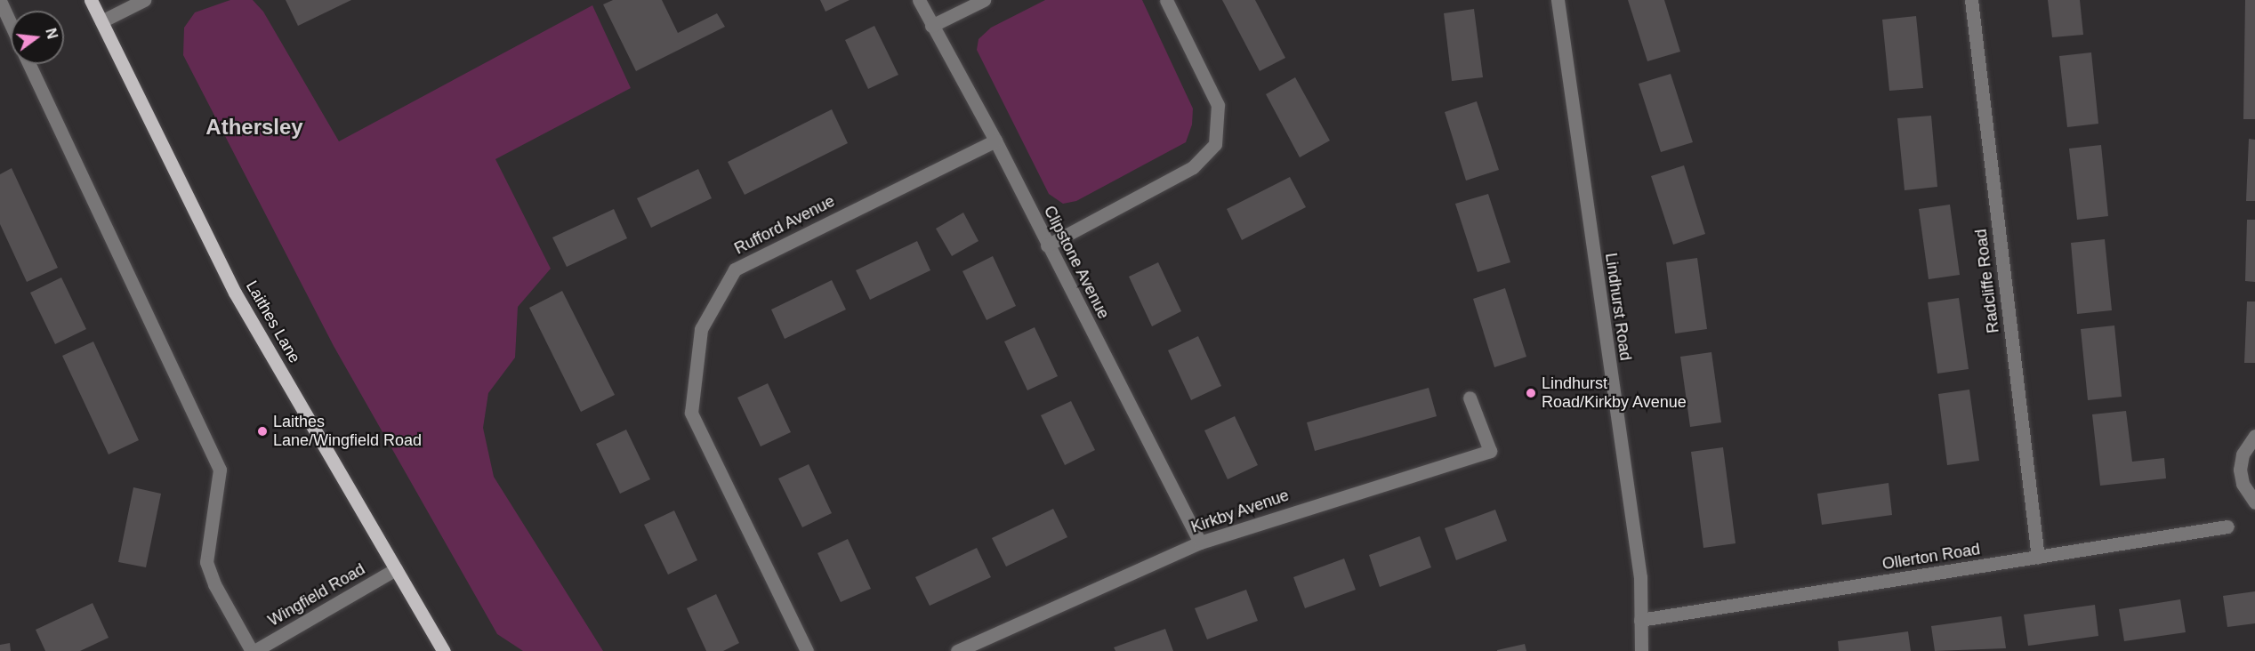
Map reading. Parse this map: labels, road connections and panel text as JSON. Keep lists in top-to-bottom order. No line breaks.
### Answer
{"streets":{"main road":["Laithes Lane"],"street":["Rufford Avenue","Clipstone Avenue","Radcliffe Road","Lindhurst Road","Kirkby Avenue","Ollerton Road","Wingfield Road"]},"crossings":[["Rufford Avenue","Clipstone Avenue"],["Clipstone Avenue","Kirkby Avenue"],["Radcliffe Road","Ollerton Road"],["Lindhurst Road","Ollerton Road"],["Laithes Lane","Wingfield Road"]],"districts":["Athersley"],"places":["Lindhurst Road/Kirkby Avenue","Laithes Lane/Wingfield Road"],"north":"right"}
